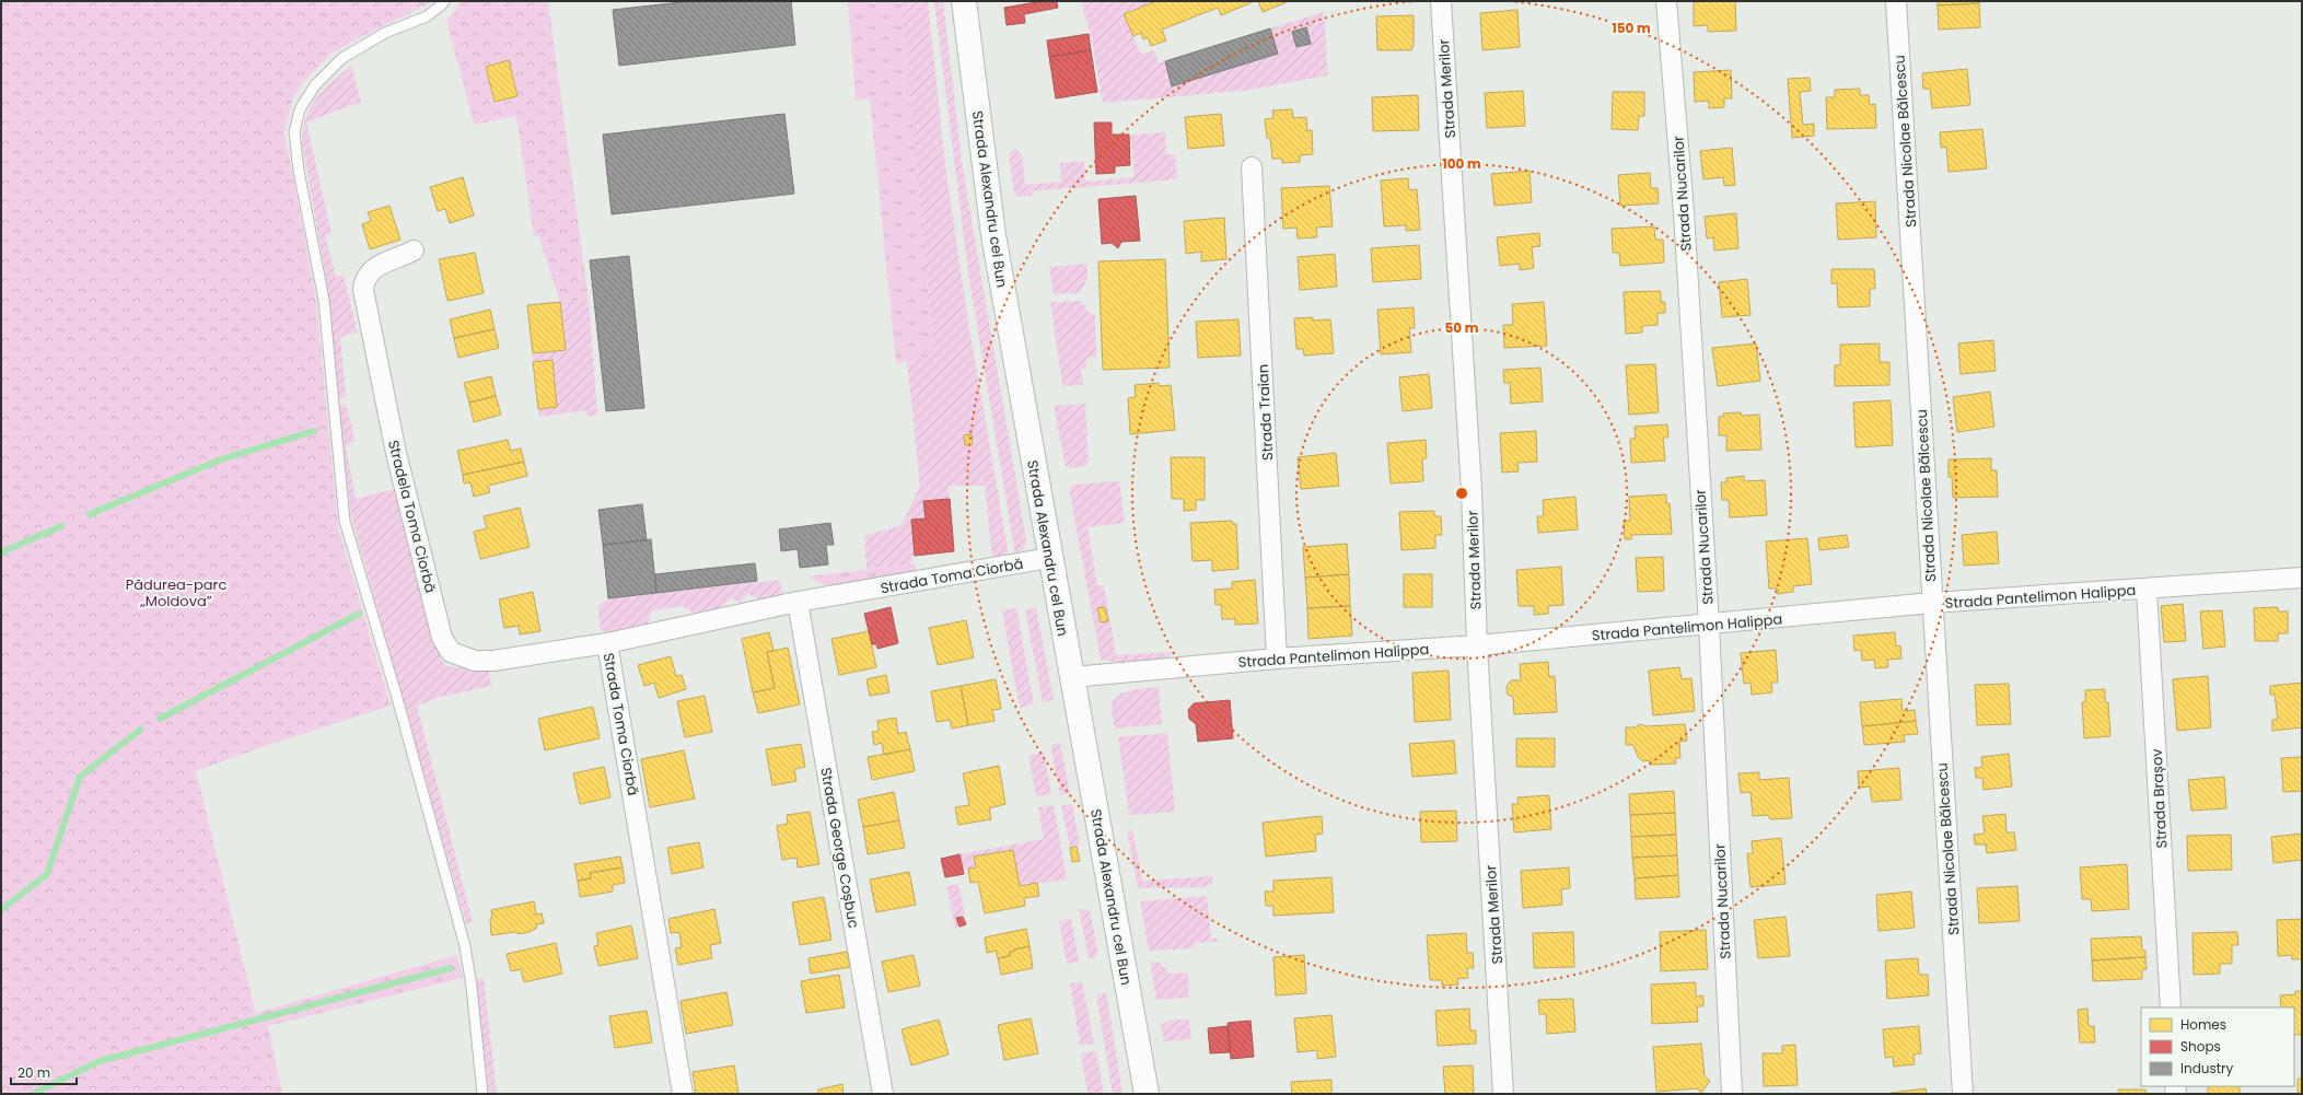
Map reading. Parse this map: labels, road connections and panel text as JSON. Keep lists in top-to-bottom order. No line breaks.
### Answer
{"streets":{"main road":["Strada Alexandru cel Bun"],"street":["Strada Merilor","Strada Nicolae Bălcescu","Strada Nucarilor","Strada Traian","Stradela Toma Ciorbă","Strada Toma Ciorbă","Strada Pantelimon Halippa","Strada Brașov","Strada George Coșbuc"]},"crossings":[["Strada Merilor","Strada Pantelimon Halippa"],["Strada Nicolae Bălcescu","Strada Pantelimon Halippa"],["Strada Nucarilor","Strada Pantelimon Halippa"],["Strada Alexandru cel Bun","Strada Toma Ciorbă"],["Strada Alexandru cel Bun","Strada Pantelimon Halippa"],["Strada Traian","Strada Pantelimon Halippa"],["Stradela Toma Ciorbă","Strada Toma Ciorbă"],["Strada Toma Ciorbă","Strada George Coșbuc"],["Strada Pantelimon Halippa","Strada Brașov"]],"parks":["Pădurea-parc „Moldova”"],"legend":["Homes","Shops","Industry"],"scale_bar":"20 m","rings":["150 m","100 m","50 m"]}
